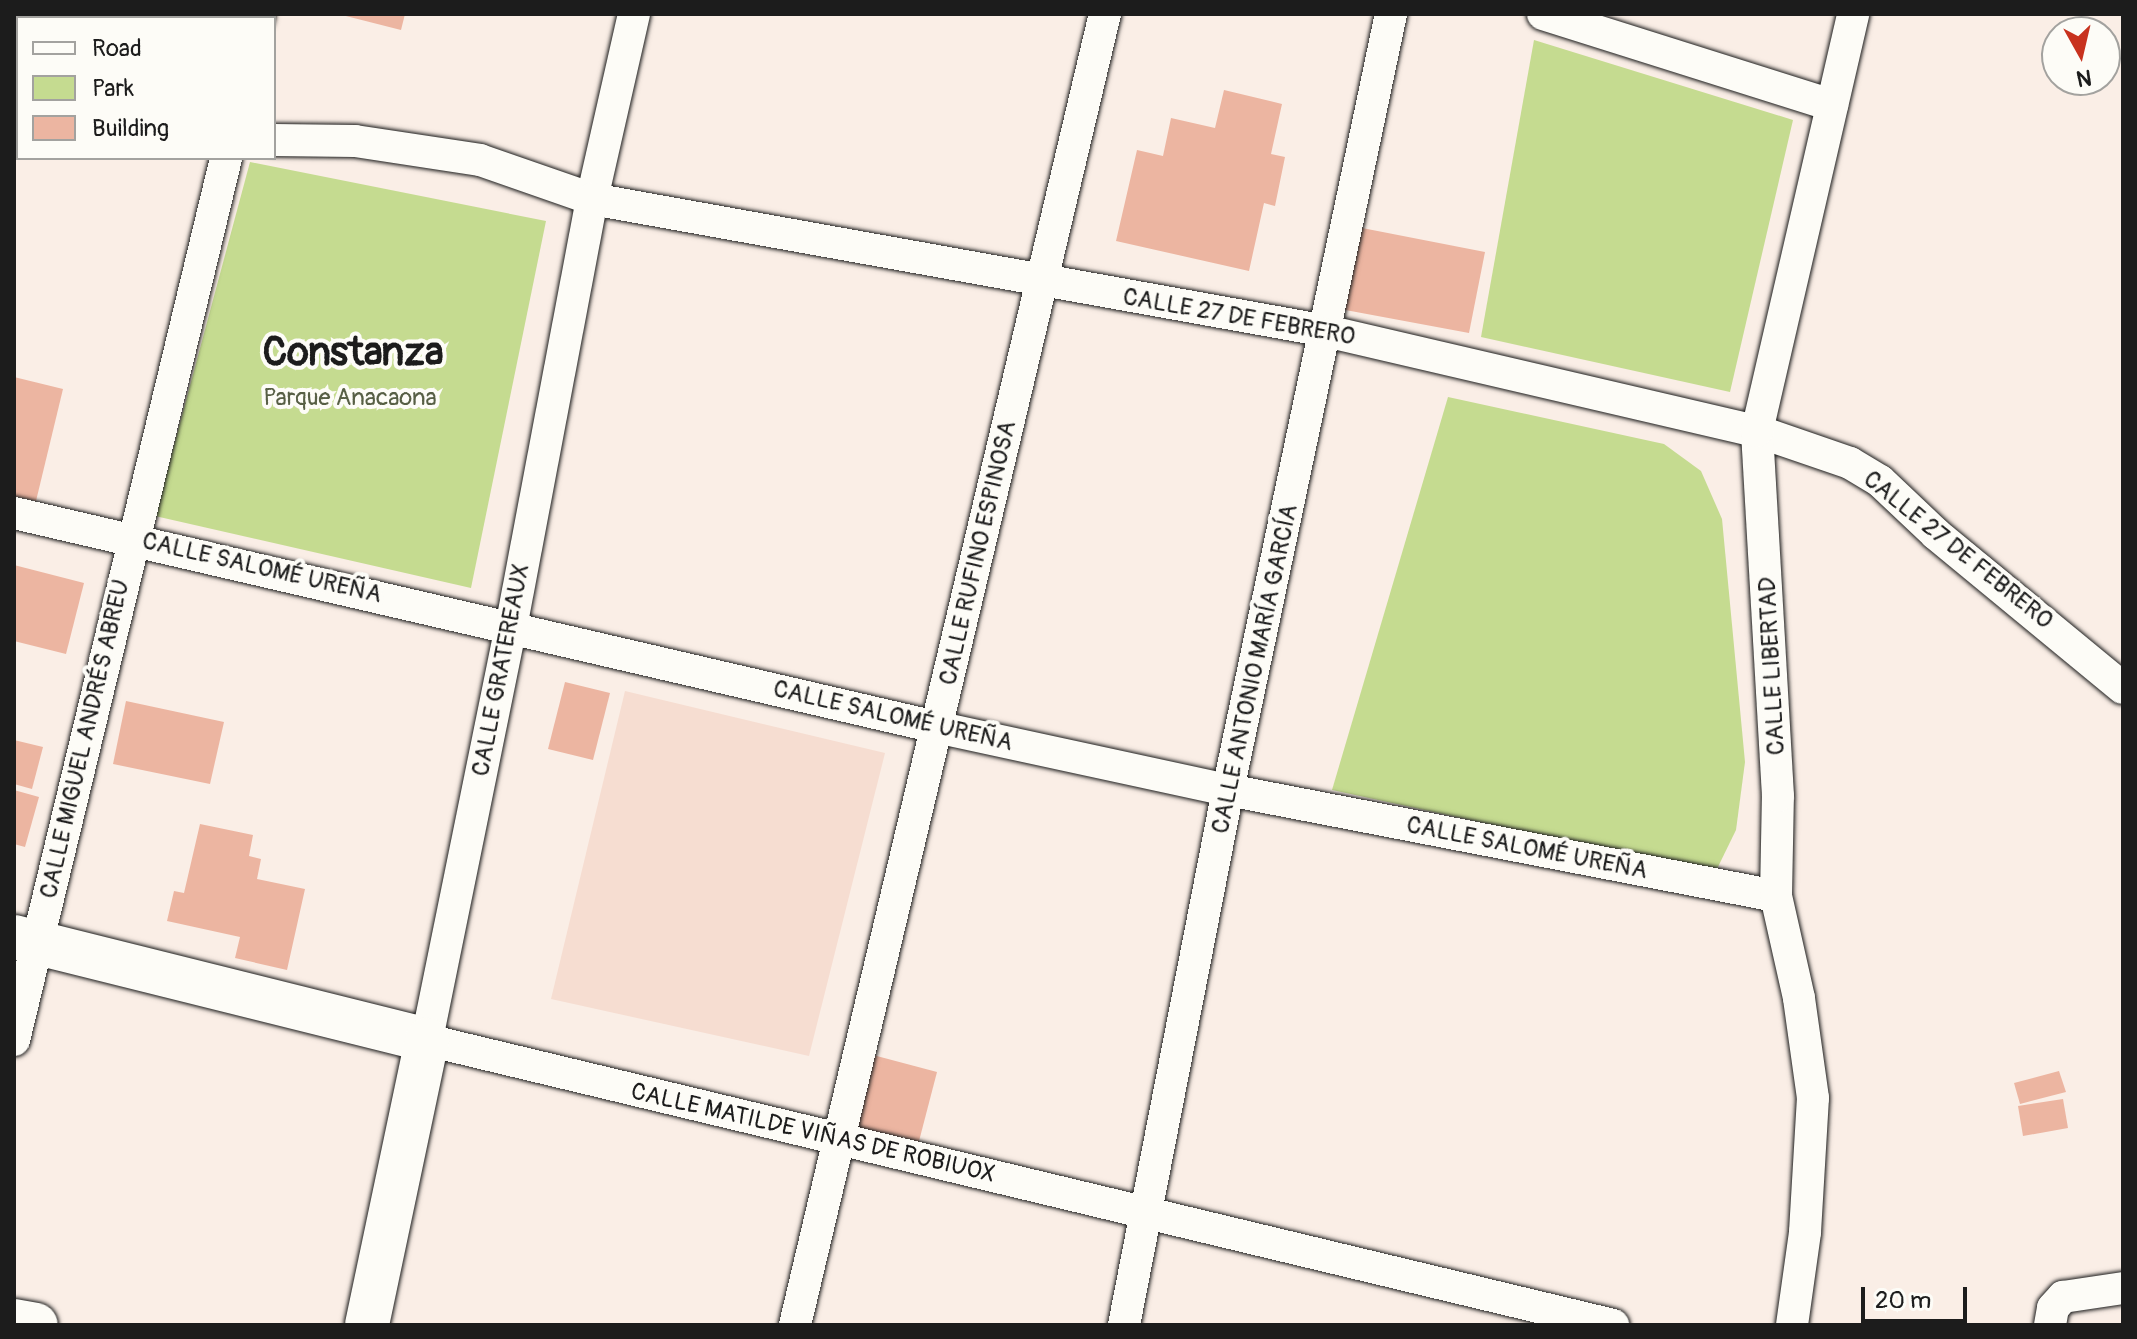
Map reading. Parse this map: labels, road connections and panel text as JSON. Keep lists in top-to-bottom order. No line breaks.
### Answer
{"streets":{"main road":["CALLE GRATEREAUX","CALLE MATILDE VIÑAS DE ROBIUOX"],"street":["CALLE 27 DE FEBRERO","CALLE RUFINO ESPINOSA","CALLE SALOMÉ UREÑA","CALLE LIBERTAD","CALLE ANTONIO MARÍA GARCÍA","CALLE MIGUEL ANDRÉS ABREU"]},"crossings":[["CALLE 27 DE FEBRERO","CALLE RUFINO ESPINOSA"],["CALLE 27 DE FEBRERO","CALLE LIBERTAD"],["CALLE 27 DE FEBRERO","CALLE ANTONIO MARÍA GARCÍA"],["CALLE 27 DE FEBRERO","CALLE GRATEREAUX"],["CALLE RUFINO ESPINOSA","CALLE SALOMÉ UREÑA"],["CALLE RUFINO ESPINOSA","CALLE MATILDE VIÑAS DE ROBIUOX"],["CALLE SALOMÉ UREÑA","CALLE LIBERTAD"],["CALLE SALOMÉ UREÑA","CALLE ANTONIO MARÍA GARCÍA"],["CALLE SALOMÉ UREÑA","CALLE GRATEREAUX"],["CALLE SALOMÉ UREÑA","CALLE MIGUEL ANDRÉS ABREU"],["CALLE ANTONIO MARÍA GARCÍA","CALLE MATILDE VIÑAS DE ROBIUOX"],["CALLE GRATEREAUX","CALLE MATILDE VIÑAS DE ROBIUOX"],["CALLE MIGUEL ANDRÉS ABREU","CALLE MATILDE VIÑAS DE ROBIUOX"]],"districts":["Constanza"],"parks":["Parque Anacaona"],"legend":["Road","Park","Building"],"scale_bar":"20 m","north":"bottom"}
